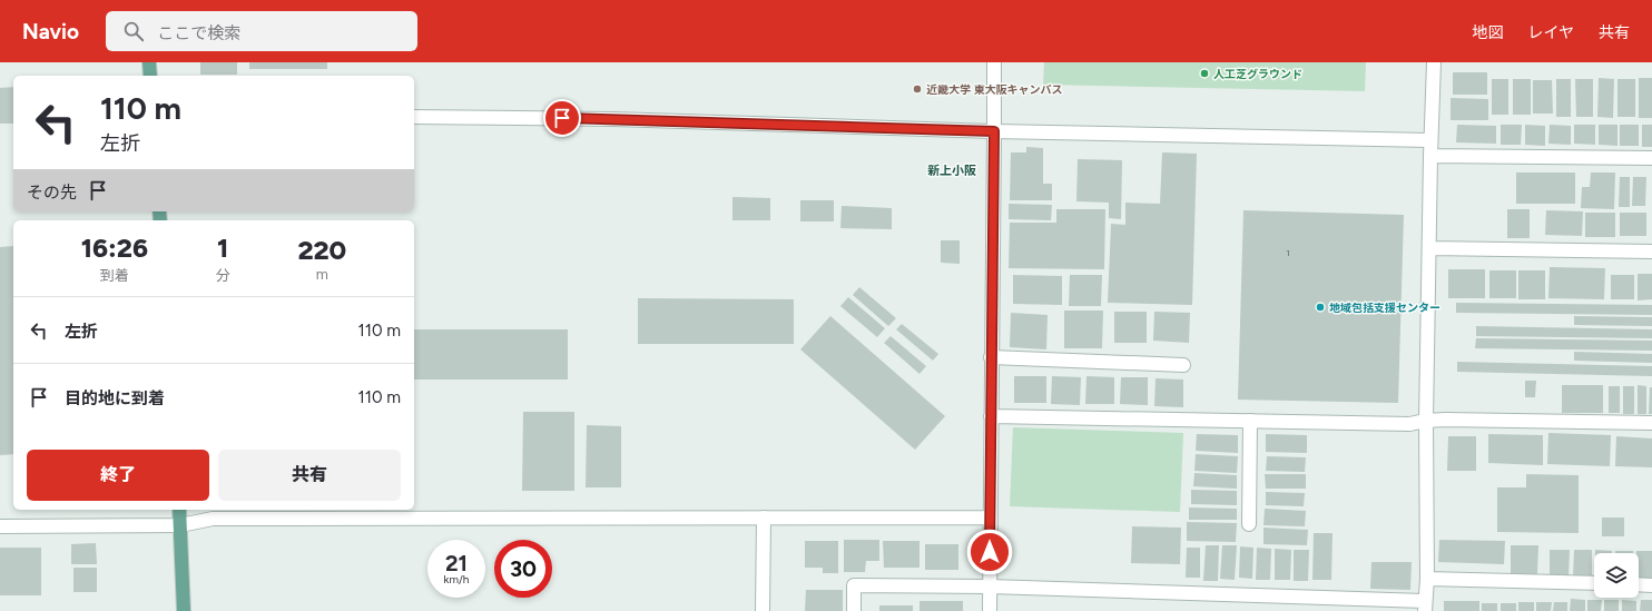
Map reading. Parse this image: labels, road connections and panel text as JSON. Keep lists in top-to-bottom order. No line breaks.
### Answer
{"districts":["新上小阪"],"places":["人工芝グラウンド","近畿大学 東大阪キャンパス","地域包括支援センター"],"house_numbers":["1"],"page":{"header":"Navio","search":"ここで検索","nav":["地図","レイヤ","共有"],"turn":["110 m","左折"],"then":"その先","eta":["16:26","到着","1","分","220","m"],"list":[{"name":"左折","value":"110 m"},{"name":"目的地に到着","value":"110 m"}],"buttons":["終了","共有"],"speed":"21 km/h","limit":"30"}}
